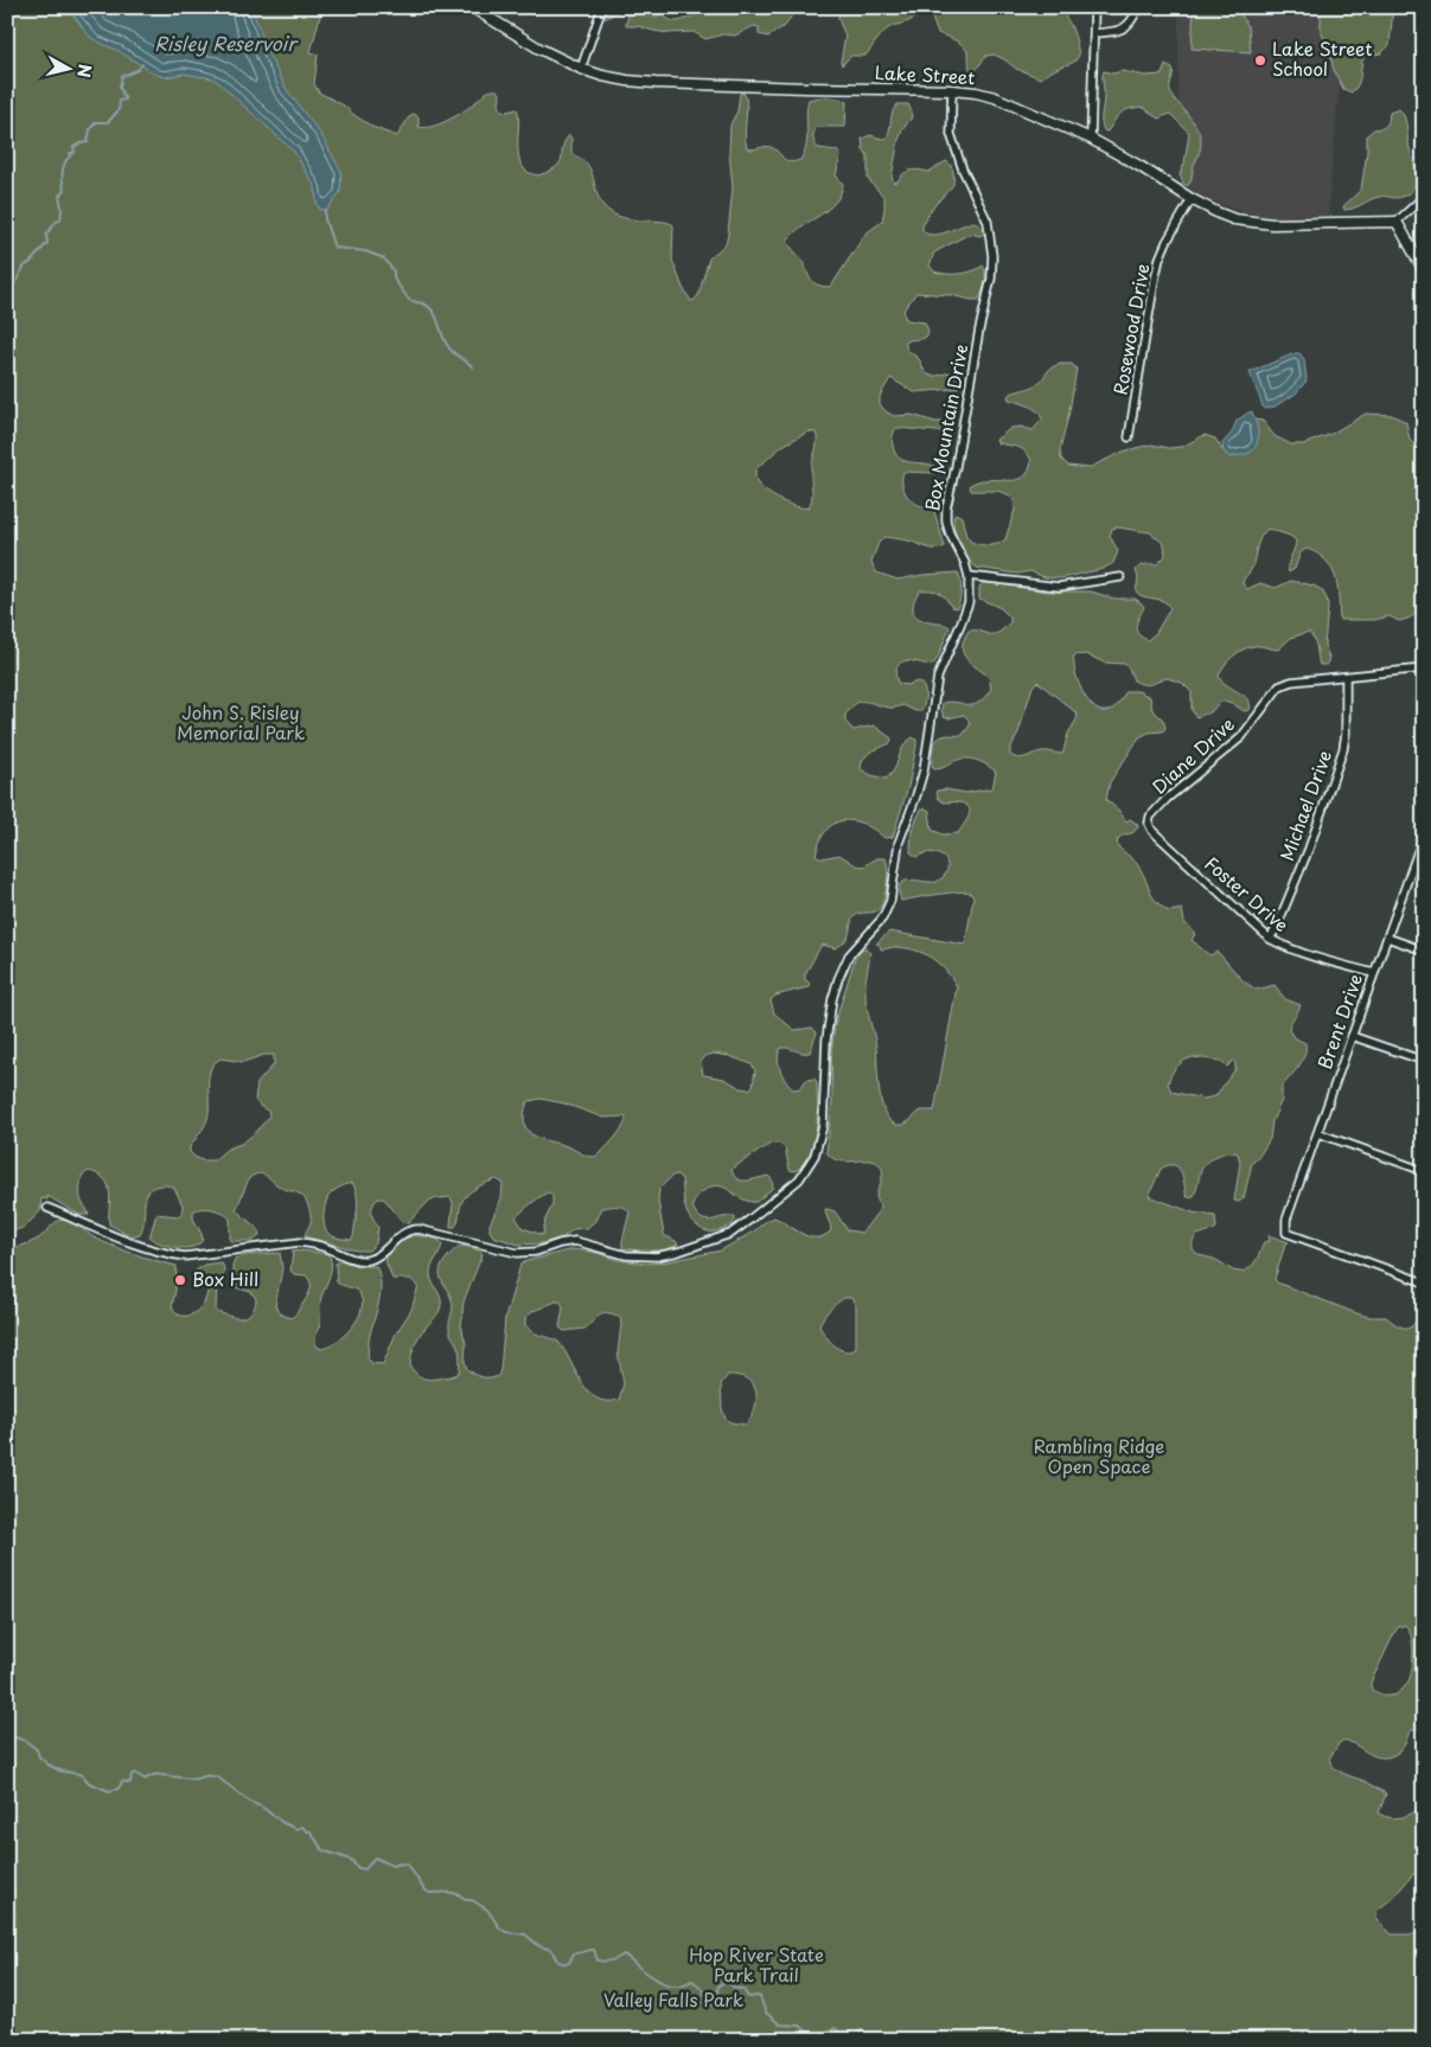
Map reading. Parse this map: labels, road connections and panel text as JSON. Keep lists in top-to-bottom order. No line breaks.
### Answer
{"streets":{"main road":["Lake Street"],"street":["Rosewood Drive","Box Mountain Drive","Diane Drive","Michael Drive","Foster Drive","Brent Drive"]},"crossings":[["Lake Street","Rosewood Drive"],["Lake Street","Box Mountain Drive"],["Diane Drive","Michael Drive"],["Diane Drive","Foster Drive"],["Michael Drive","Foster Drive"],["Foster Drive","Brent Drive"]],"water":["Risley Reservoir"],"parks":["John S. Risley Memorial Park","Rambling Ridge Open Space","Hop River State Park Trail","Valley Falls Park"],"places":["Lake Street School","Box Hill"],"north":"right"}
